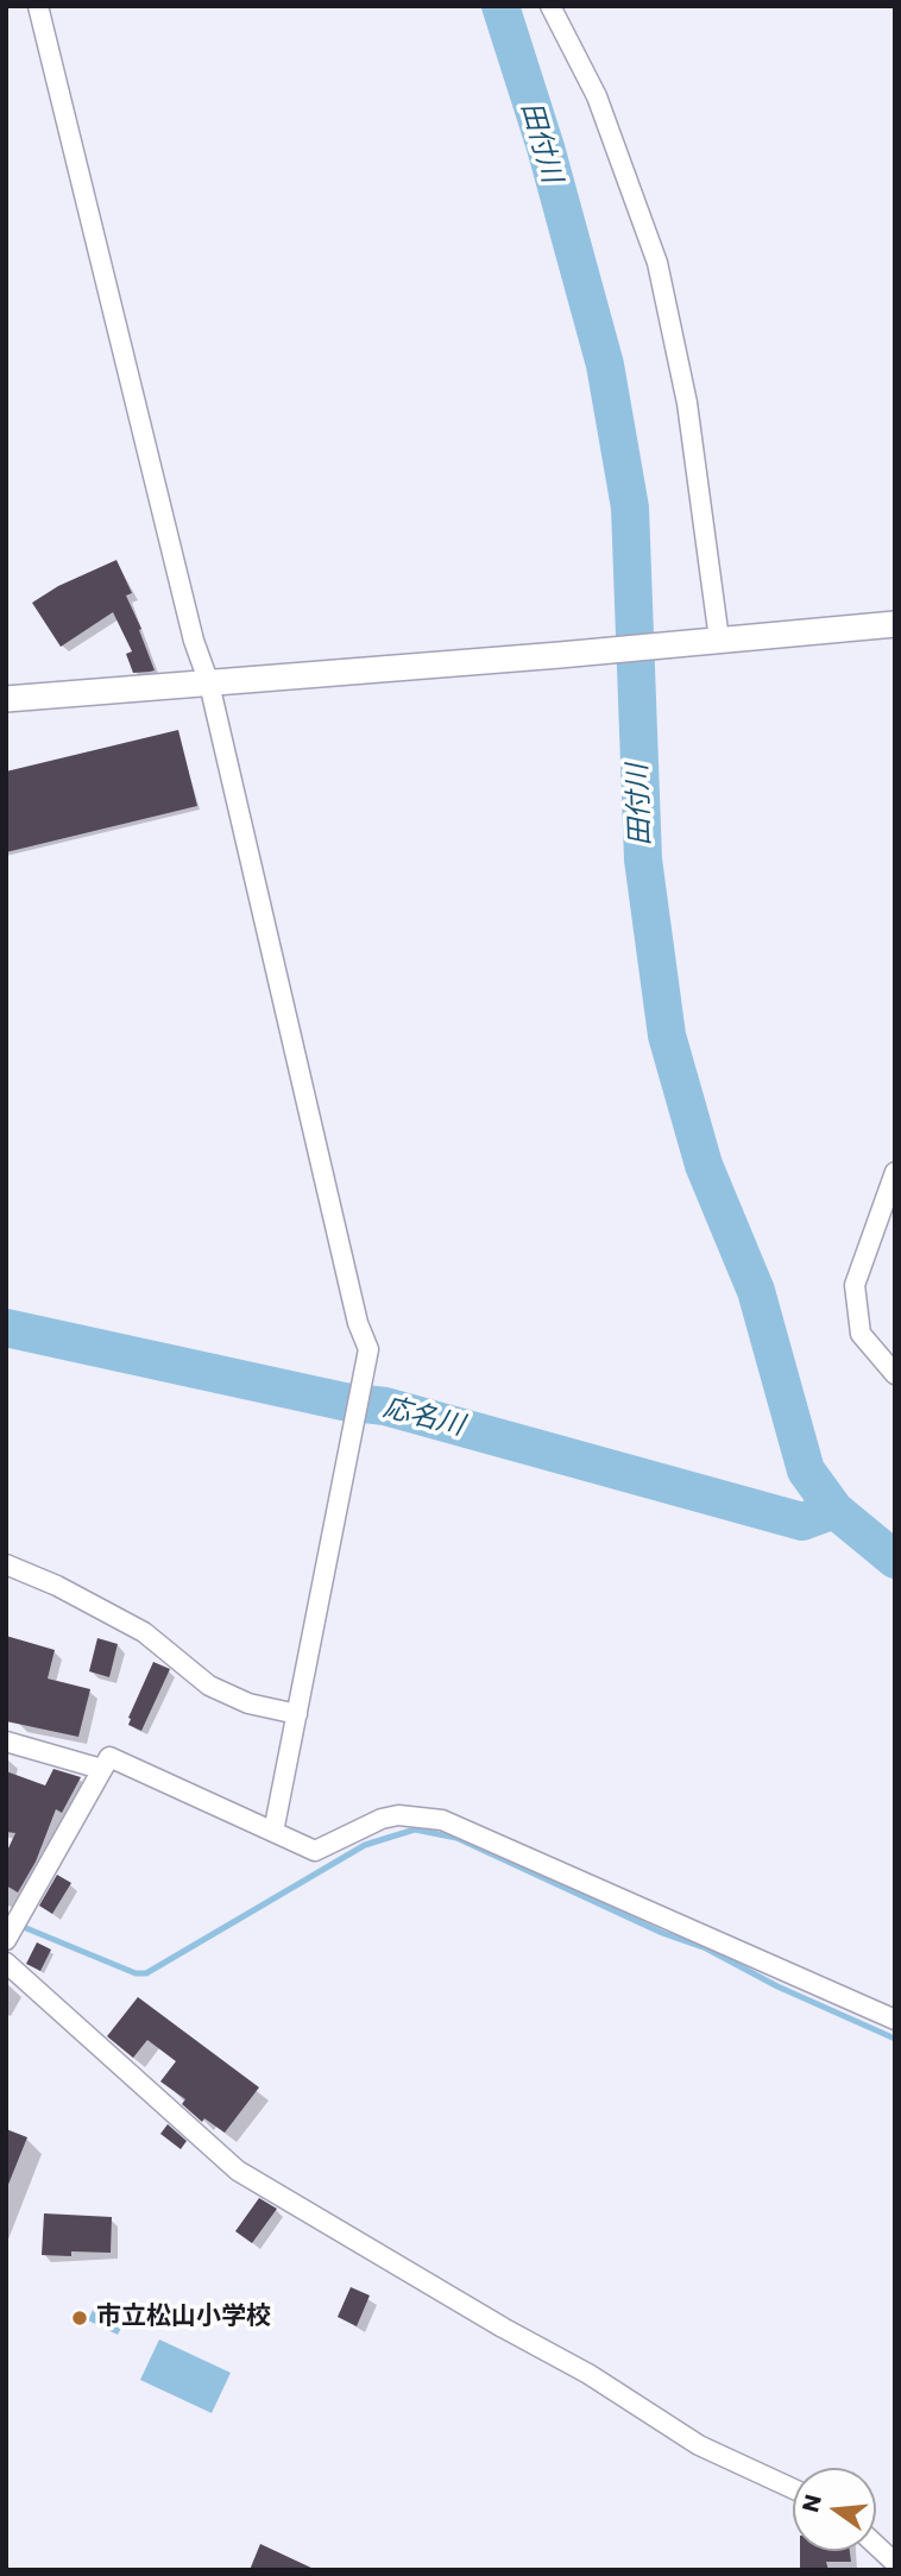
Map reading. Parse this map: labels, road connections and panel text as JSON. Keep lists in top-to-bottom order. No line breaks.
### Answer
{"water":["田付川","応名川"],"places":["市立松山小学校"],"north":"left"}
